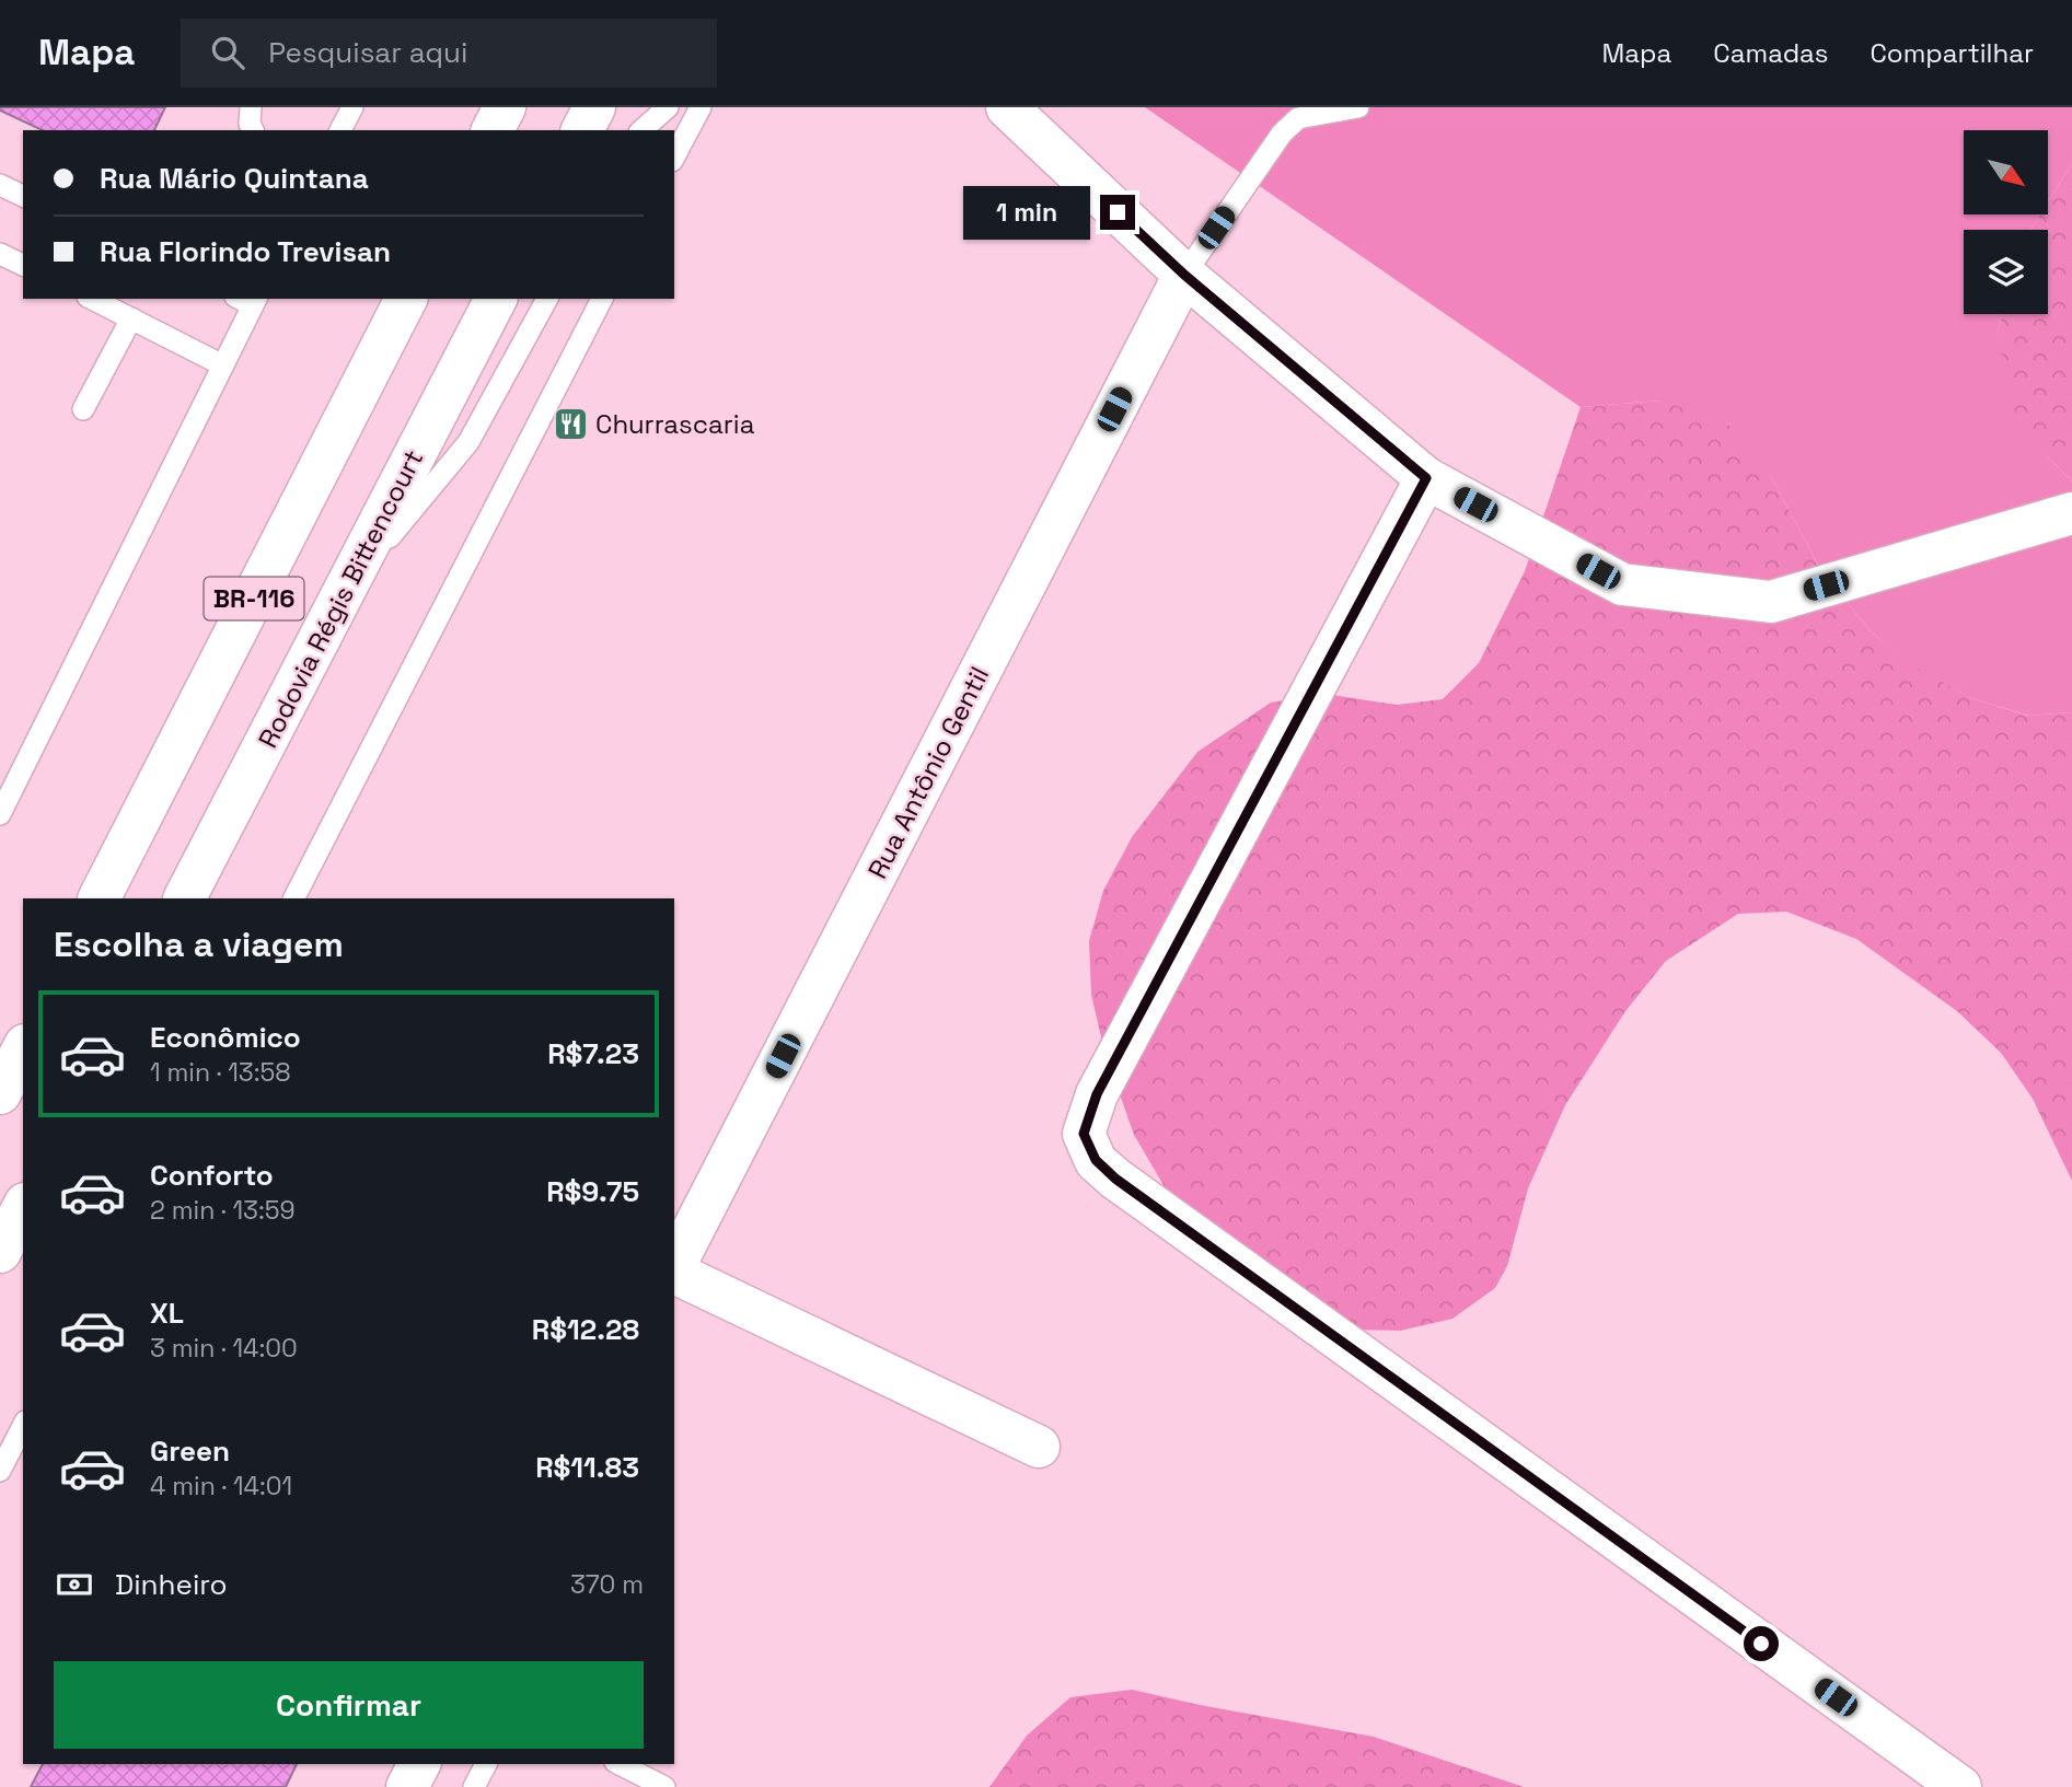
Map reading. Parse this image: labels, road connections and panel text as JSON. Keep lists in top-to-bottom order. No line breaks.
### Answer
{"streets":{"main road":["BR-116","Rodovia Régis Bittencourt","Rua Antônio Gentil"]},"places":{"restaurant":["Churrascaria"]},"north":"bottom right","page":{"header":"Mapa","search":"Pesquisar aqui","nav":["Mapa","Camadas","Compartilhar"],"banner":["Rua Mário Quintana","Rua Florindo Trevisan"],"bubble":"1 min","heading":"Escolha a viagem","list":[{"name":"Econômico","note":"1 min · 13:58","value":"R$7.23"},{"name":"Conforto","note":"2 min · 13:59","value":"R$9.75"},{"name":"XL","note":"3 min · 14:00","value":"R$12.28"},{"name":"Green","note":"4 min · 14:01","value":"R$11.83"}],"pay":["Dinheiro","370 m"],"buttons":"Confirmar"}}
